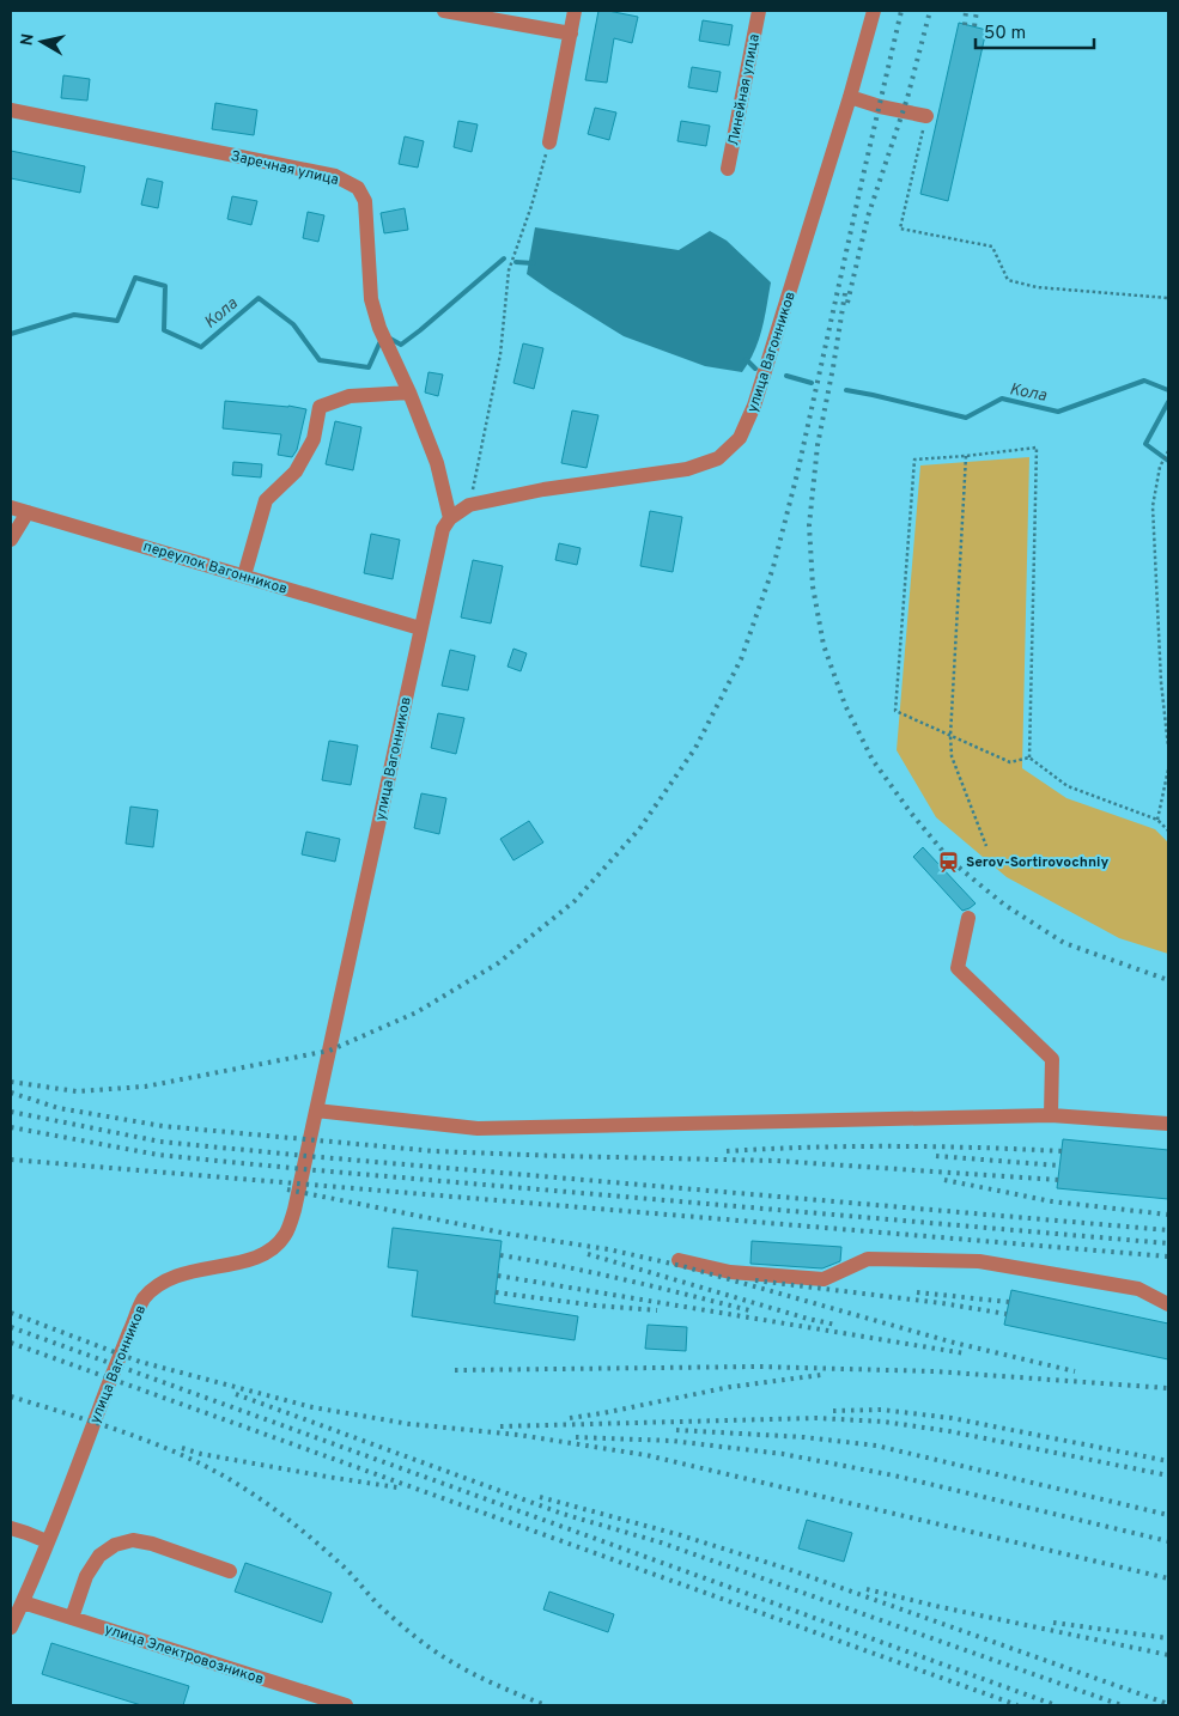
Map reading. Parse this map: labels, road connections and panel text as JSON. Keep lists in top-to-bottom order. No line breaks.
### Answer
{"streets":{"street":["Линейная улица","Заречная улица","улица Вагонников","переулок Вагонников","улица Электровозников"]},"crossings":[["Заречная улица","улица Вагонников"],["улица Вагонников","переулок Вагонников"],["улица Вагонников","улица Электровозников"]],"water":["Кола"],"places":{"station":["Serov-Sortirovochniy"]},"scale_bar":"50 m","north":"left"}
